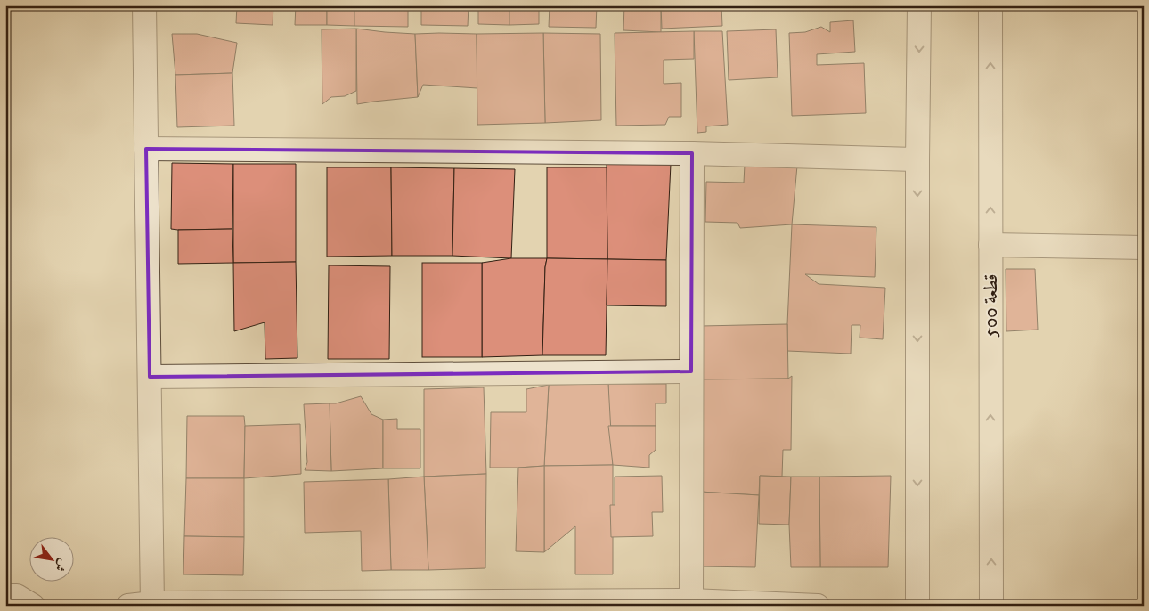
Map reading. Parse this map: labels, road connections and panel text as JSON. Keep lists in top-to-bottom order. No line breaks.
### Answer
{"streets":{"street":["قطعة 500"]},"north":"bottom right"}
